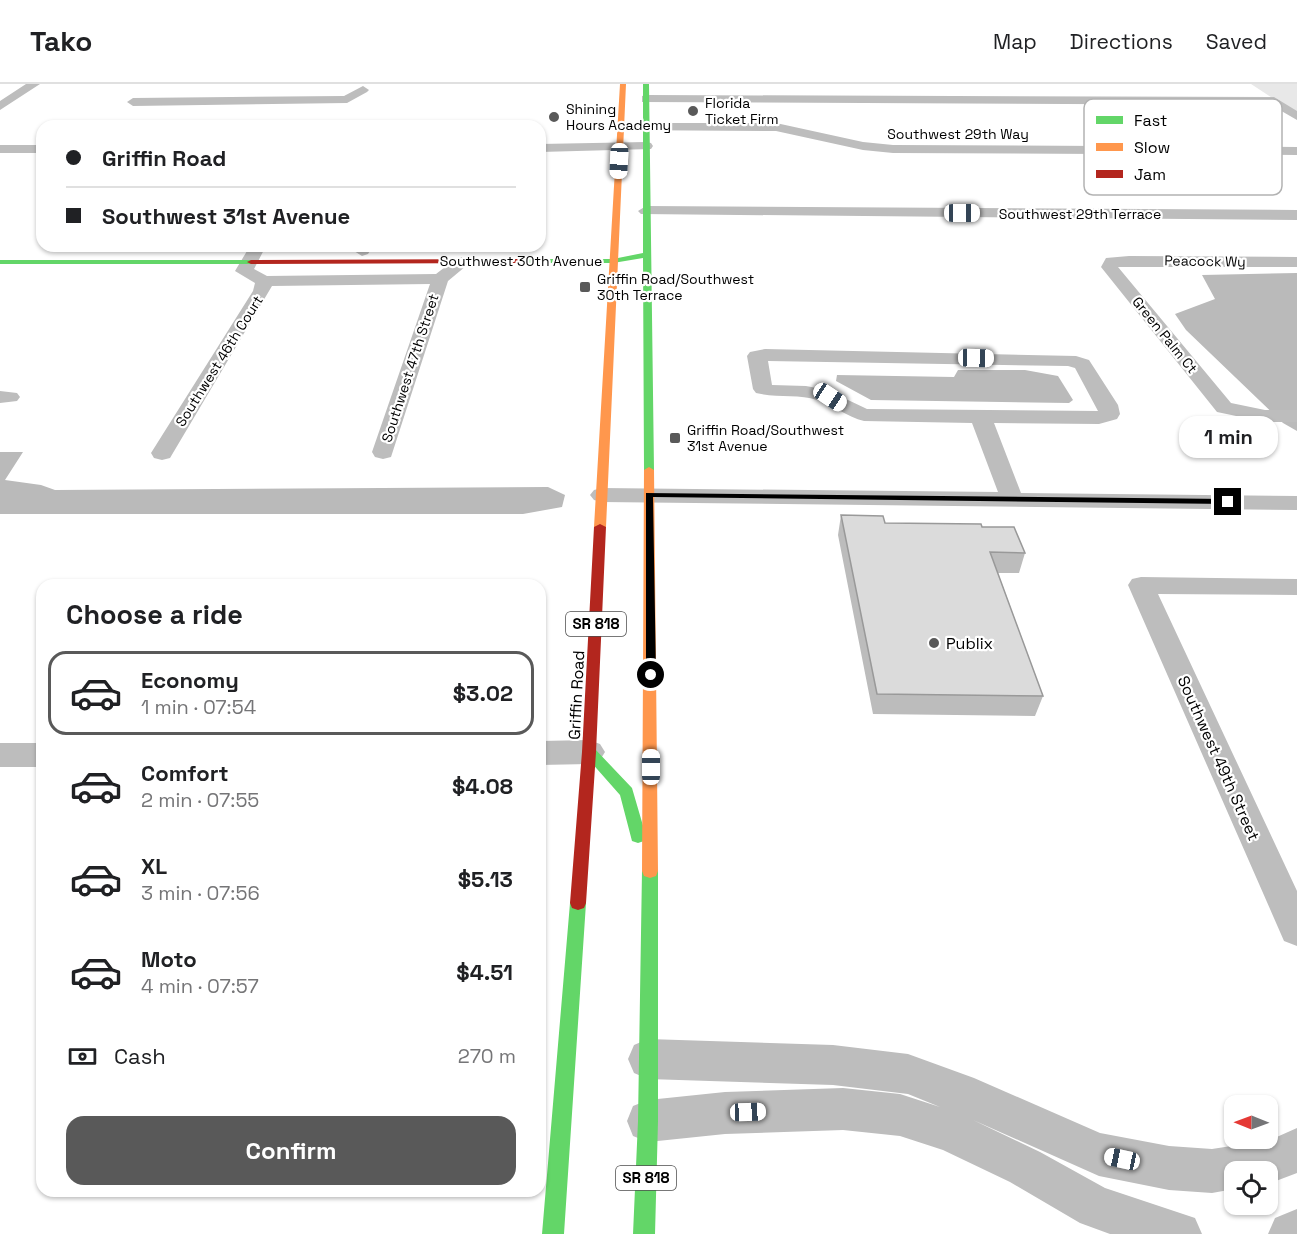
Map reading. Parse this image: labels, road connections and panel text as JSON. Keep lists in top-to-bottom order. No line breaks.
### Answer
{"streets":{"main road":["Southwest 30th Avenue","SR 818","Griffin Road"],"street":["Southwest 29th Way","Southwest 29th Terrace","Peacock Wy","Green Palm Ct","Southwest 46th Court","Southwest 47th Street","Southwest 49th Street"]},"crossings":[["Southwest 29th Way","SR 818"],["Southwest 29th Way","Griffin Road"],["Southwest 29th Terrace","SR 818"],["Southwest 30th Avenue","Southwest 46th Court"],["Southwest 30th Avenue","Southwest 47th Street"],["Southwest 30th Avenue","SR 818"],["Southwest 30th Avenue","Griffin Road"],["Peacock Wy","Green Palm Ct"]],"places":{"other":["Florida Ticket Firm","Shining Hours Academy","Publix"],"transit":["Griffin Road/Southwest 30th Terrace","Griffin Road/Southwest 31st Avenue"]},"legend":["Fast","Slow","Jam"],"north":"left","page":{"header":"Tako","nav":["Map","Directions","Saved"],"banner":["Griffin Road","Southwest 31st Avenue"],"bubble":"1 min","heading":"Choose a ride","list":[{"name":"Economy","note":"1 min · 07:54","value":"$3.02"},{"name":"Comfort","note":"2 min · 07:55","value":"$4.08"},{"name":"XL","note":"3 min · 07:56","value":"$5.13"},{"name":"Moto","note":"4 min · 07:57","value":"$4.51"}],"pay":["Cash","270 m"],"buttons":"Confirm"}}
